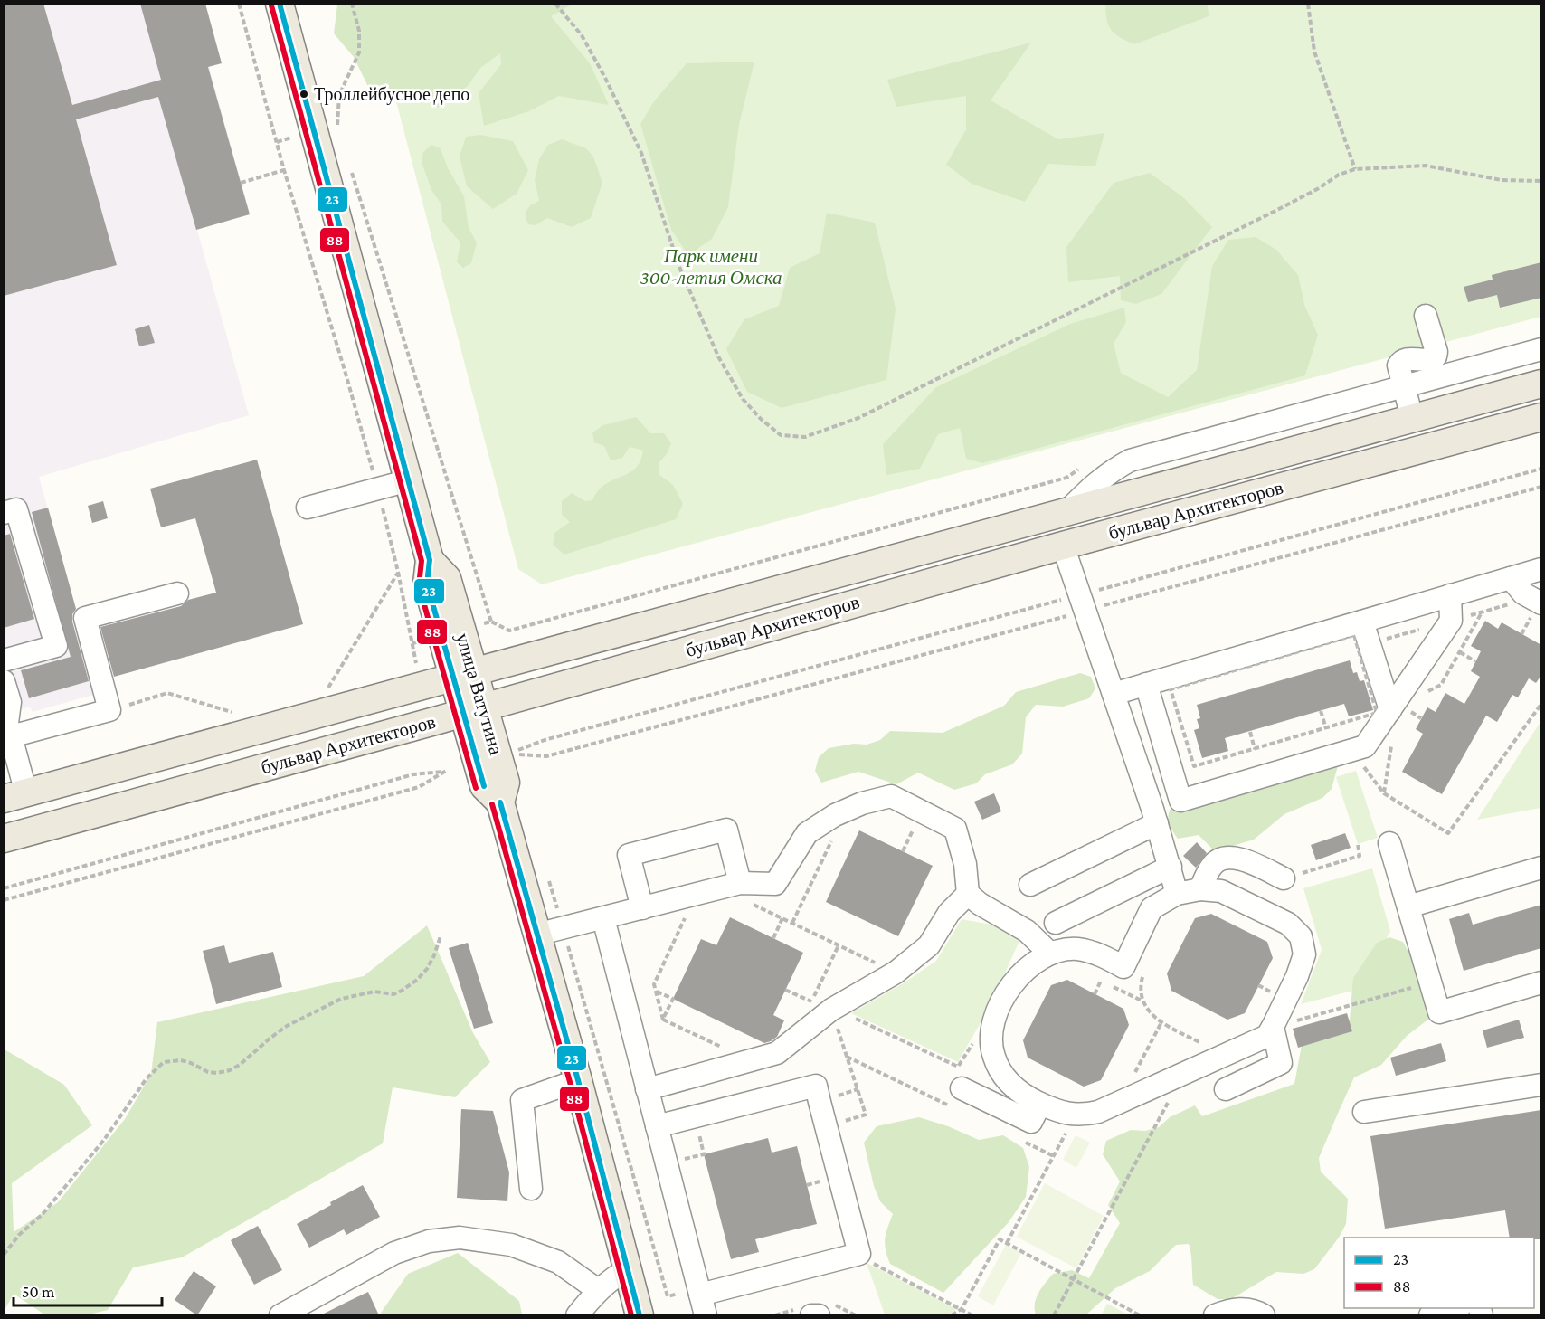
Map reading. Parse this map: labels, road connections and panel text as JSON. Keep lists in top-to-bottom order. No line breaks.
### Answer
{"streets":{"main road":["бульвар Архитекторов","улица Ватутина"]},"crossings":[["бульвар Архитекторов","улица Ватутина"]],"parks":["Парк имени 300-летия Омска"],"places":["Троллейбусное депо"],"lines":["transit line 23","transit line 88"],"legend":["23","88"],"scale_bar":"50 m"}
